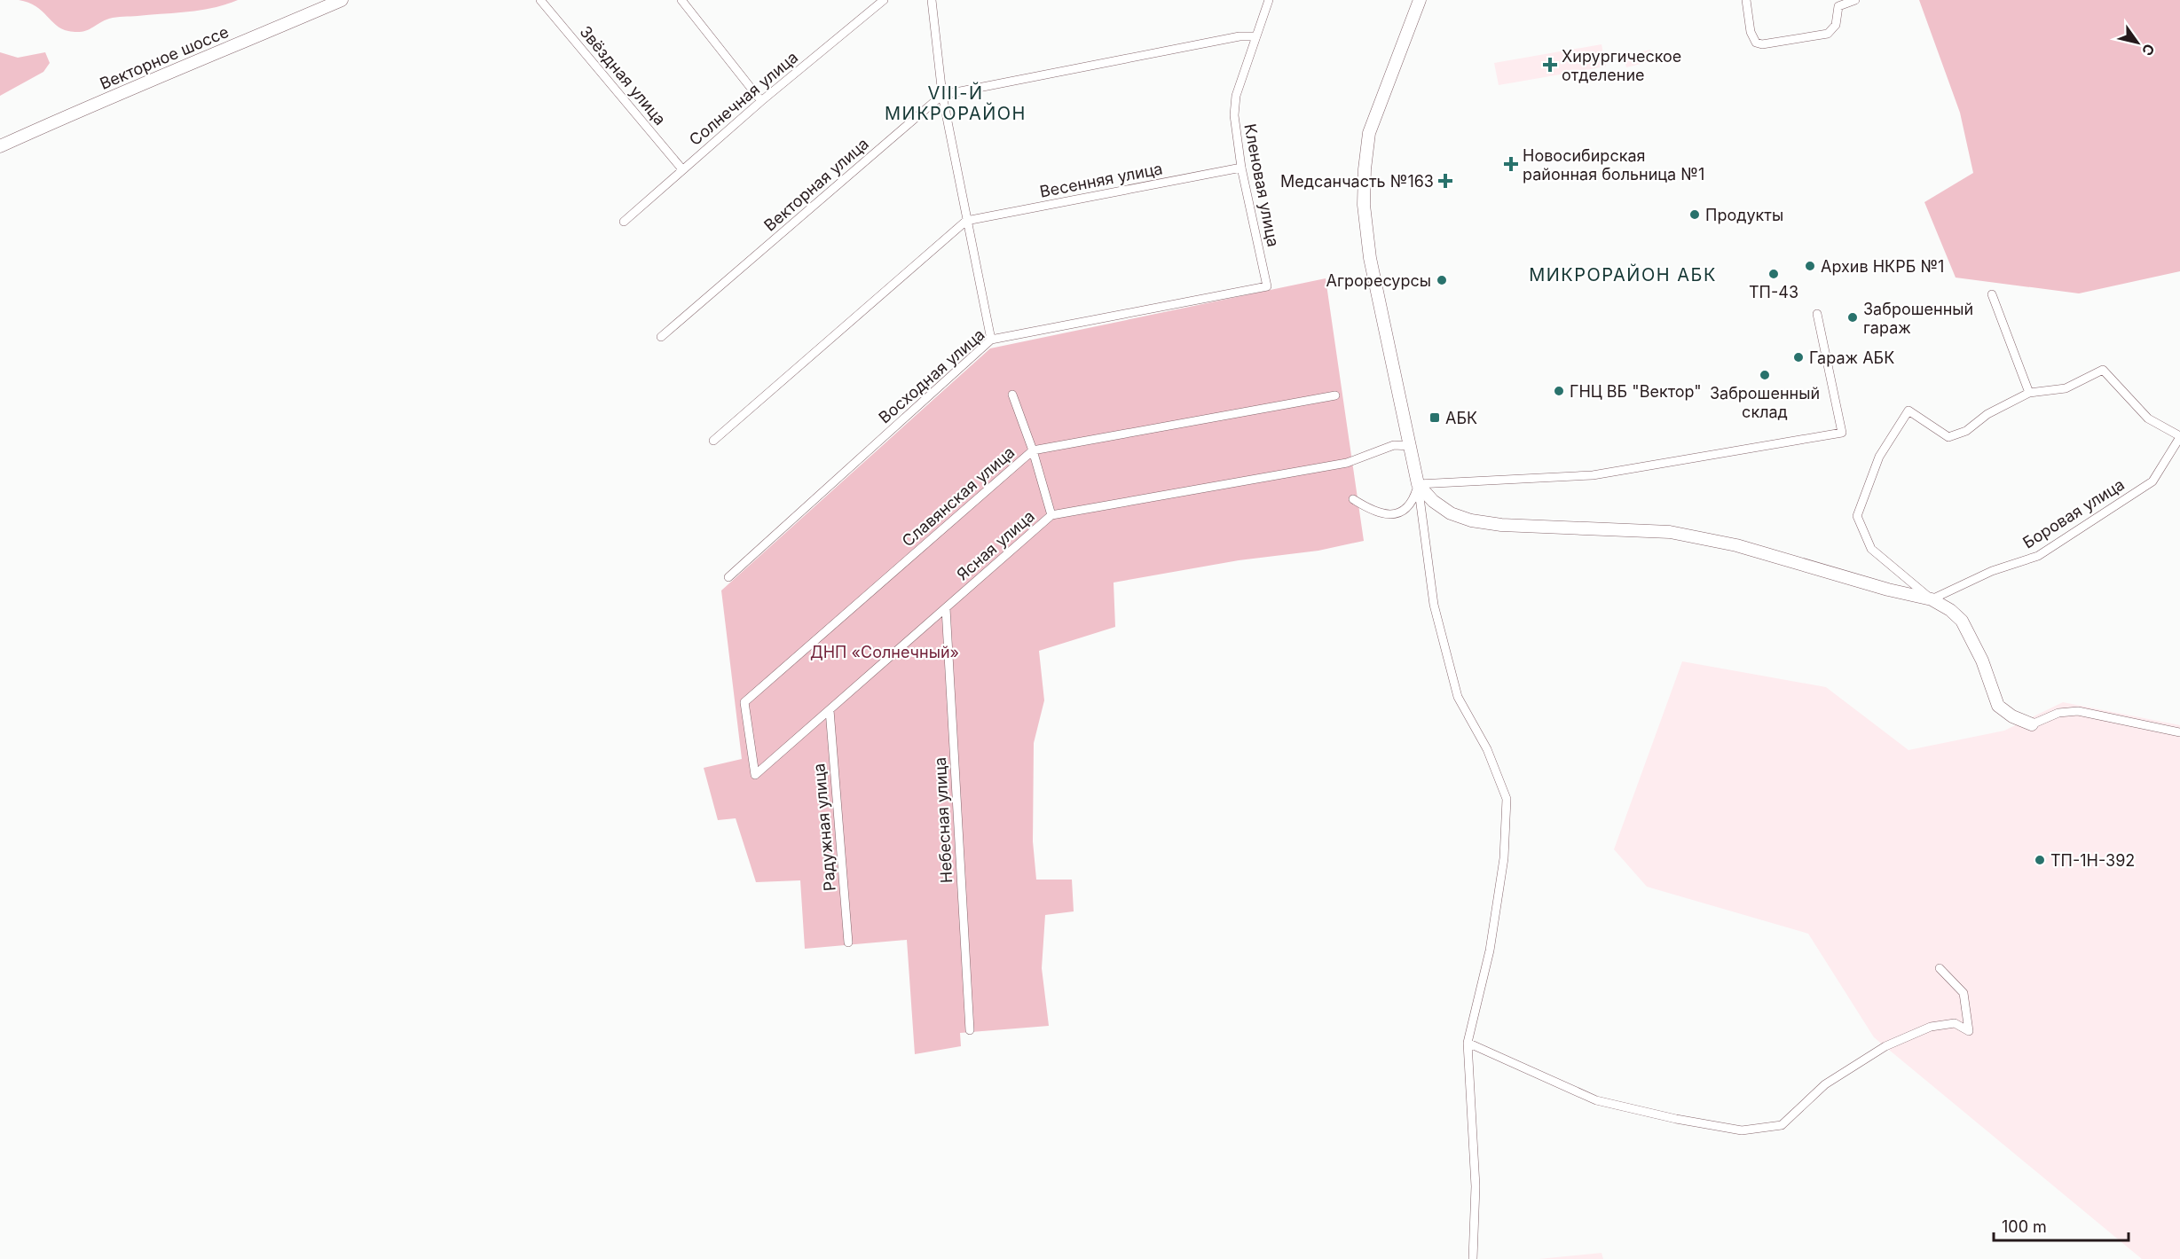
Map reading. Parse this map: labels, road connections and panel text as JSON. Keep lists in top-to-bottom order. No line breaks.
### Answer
{"streets":{"street":["Векторное шоссе","Звёздная улица","Солнечная улица","Весенняя улица","Векторная улица","Кленовая улица","Восходная улица","Славянская улица","Боровая улица","Ясная улица","Небесная улица","Радужная улица"]},"crossings":[["Звёздная улица","Солнечная улица"],["Весенняя улица","Кленовая улица"],["Векторная улица","Кленовая улица"],["Кленовая улица","Восходная улица"],["Славянская улица","Ясная улица"],["Ясная улица","Небесная улица"],["Ясная улица","Радужная улица"]],"districts":["VIII-Й МИКРОРАЙОН","МИКРОРАЙОН АБК"],"parks":["ДНП «Солнечный»"],"places":{"health":["Хирургическое отделение","Новосибирская районная больница №1","Медсанчасть №163"],"other":["Продукты","Архив НКРБ №1","ТП-43","Агроресурсы","Заброшенный гараж","Гараж АБК","Заброшенный склад","ГНЦ ВБ \"Вектор\"","ТП-1Н-392"],"transit":["АБК"]},"scale_bar":"100 m","north":"bottom right"}
